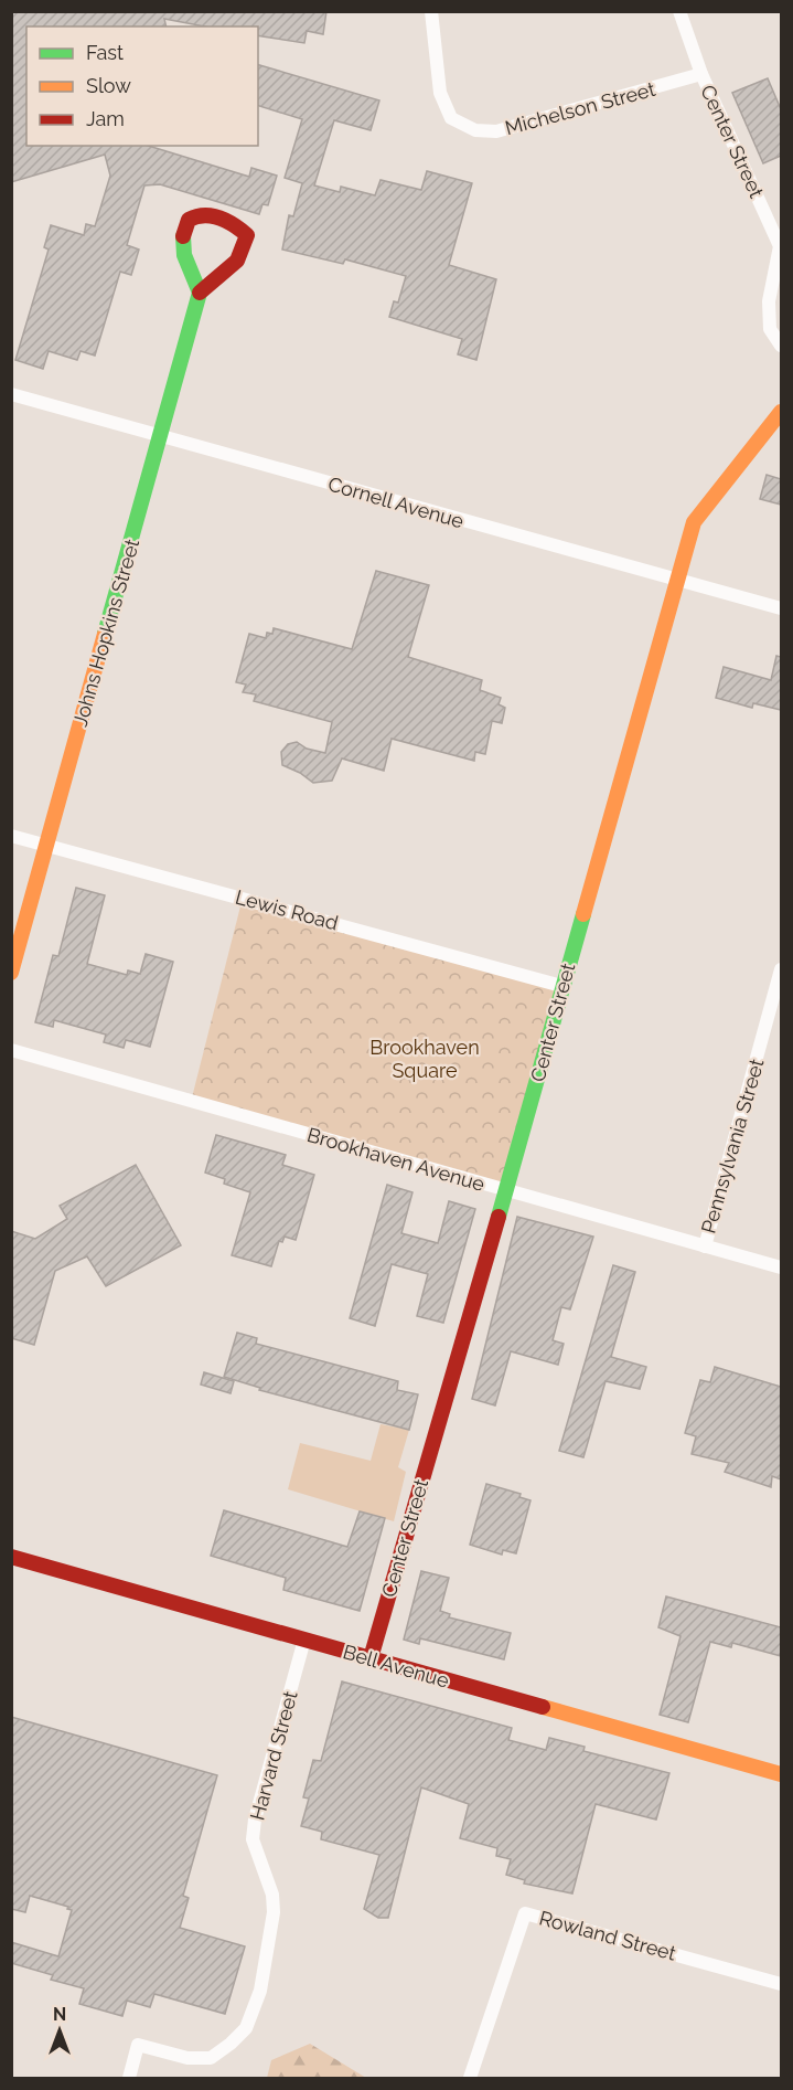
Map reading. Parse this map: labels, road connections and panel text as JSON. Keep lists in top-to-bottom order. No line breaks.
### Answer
{"streets":{"street":["Michelson Street","Center Street","Cornell Avenue","Johns Hopkins Street","Lewis Road","Pennsylvania Street","Brookhaven Avenue","Bell Avenue","Harvard Street","Rowland Street"]},"crossings":[["Michelson Street","Center Street"],["Center Street","Cornell Avenue"],["Center Street","Lewis Road"],["Center Street","Brookhaven Avenue"],["Center Street","Bell Avenue"],["Cornell Avenue","Johns Hopkins Street"],["Johns Hopkins Street","Lewis Road"],["Pennsylvania Street","Brookhaven Avenue"],["Bell Avenue","Harvard Street"]],"parks":["Brookhaven Square"],"legend":["Fast","Slow","Jam"],"north":"top"}
